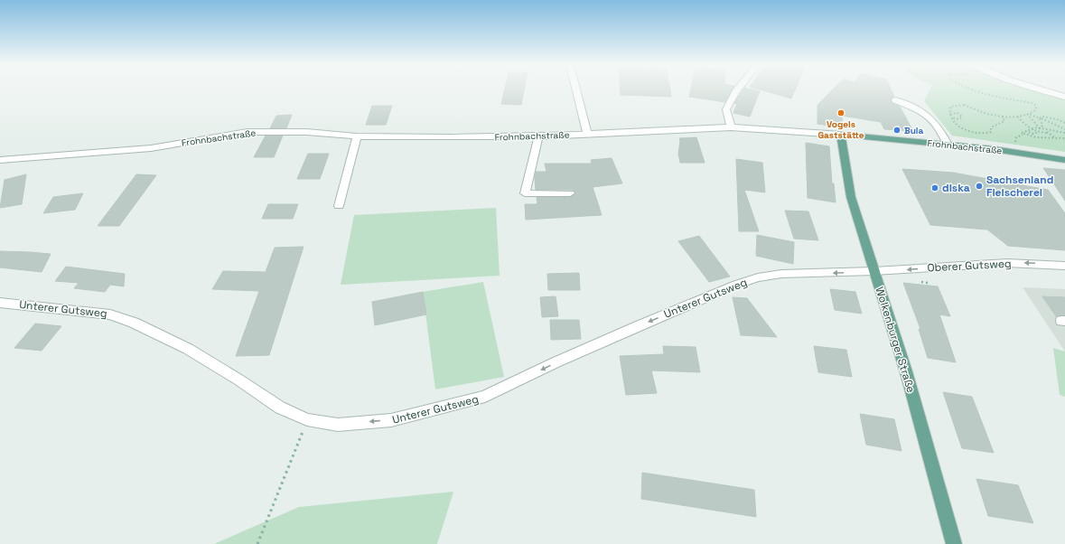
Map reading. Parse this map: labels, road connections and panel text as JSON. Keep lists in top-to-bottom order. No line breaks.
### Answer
{"streets":{"main road":["Frohnbachstraße","Wolkenburger Straße"],"street":["Oberer Gutsweg","Unterer Gutsweg"]},"crossings":[["Frohnbachstraße","Wolkenburger Straße"],["Oberer Gutsweg","Unterer Gutsweg"],["Oberer Gutsweg","Wolkenburger Straße"],["Unterer Gutsweg","Wolkenburger Straße"]],"one_way":["Oberer Gutsweg","Unterer Gutsweg"],"places":["Vogels Gaststätte","Bula","Sachsenland Fleischerei","diska"]}
